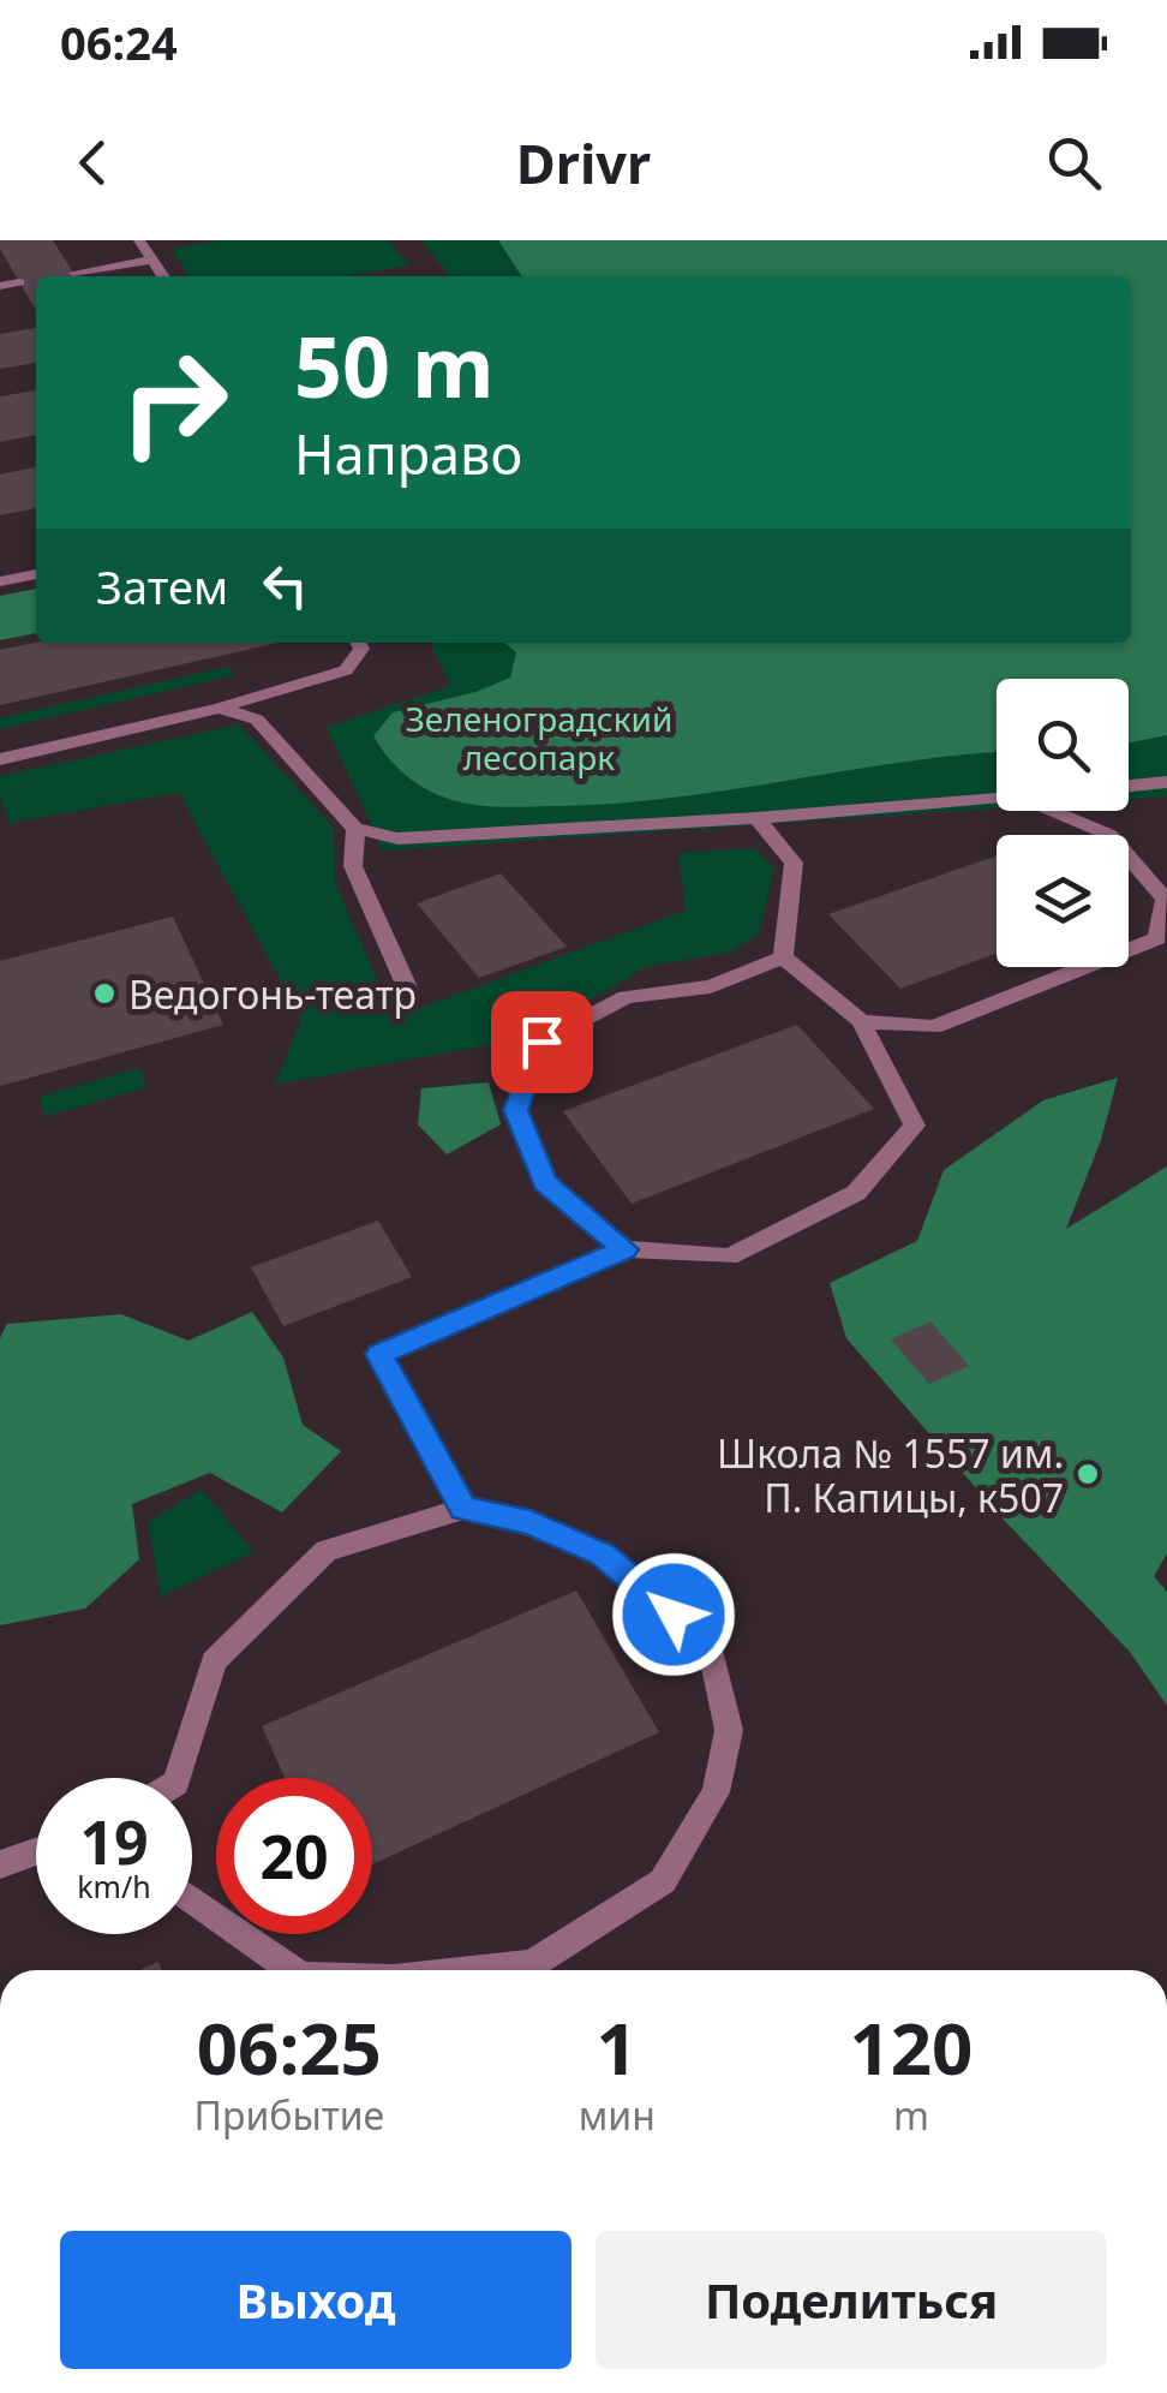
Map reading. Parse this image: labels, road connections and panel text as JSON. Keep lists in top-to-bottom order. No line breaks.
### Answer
{"parks":["Зеленоградский лесопарк"],"places":["Ведогонь-театр","Школа № 1557 им. П. Капицы, к507"],"page":{"status":"06:24","header":"Drivr","turn":["50 m","Направо"],"then":"Затем","speed":"19 km/h","limit":"20","eta":["06:25","Прибытие","1","мин","120","m"],"buttons":["Выход","Поделиться"]}}
